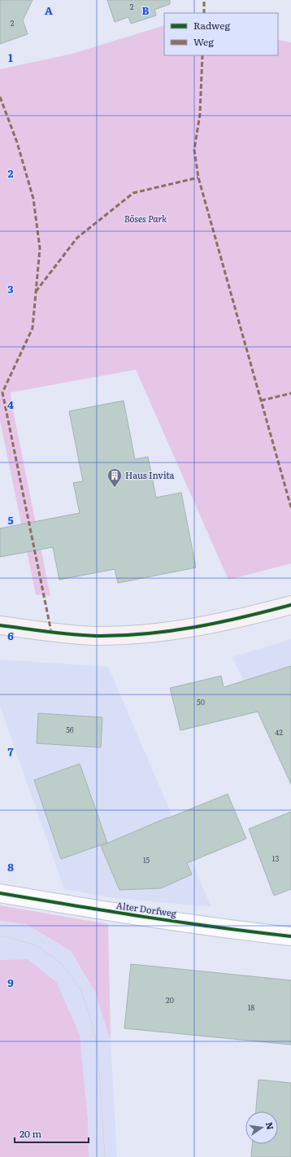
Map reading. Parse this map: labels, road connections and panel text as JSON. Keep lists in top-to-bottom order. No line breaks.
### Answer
{"streets":{"street":["Alter Dorfweg"]},"parks":["Böses Park"],"places":{"building":["Haus Invita"]},"house_numbers":["2","2","50","56","42","13","15","20","18"],"legend":["Radweg","Weg"],"scale_bar":"20 m","north":"right","grid":{"columns":["A","B"],"rows":["1","2","3","4","5","6","7","8","9"]}}
